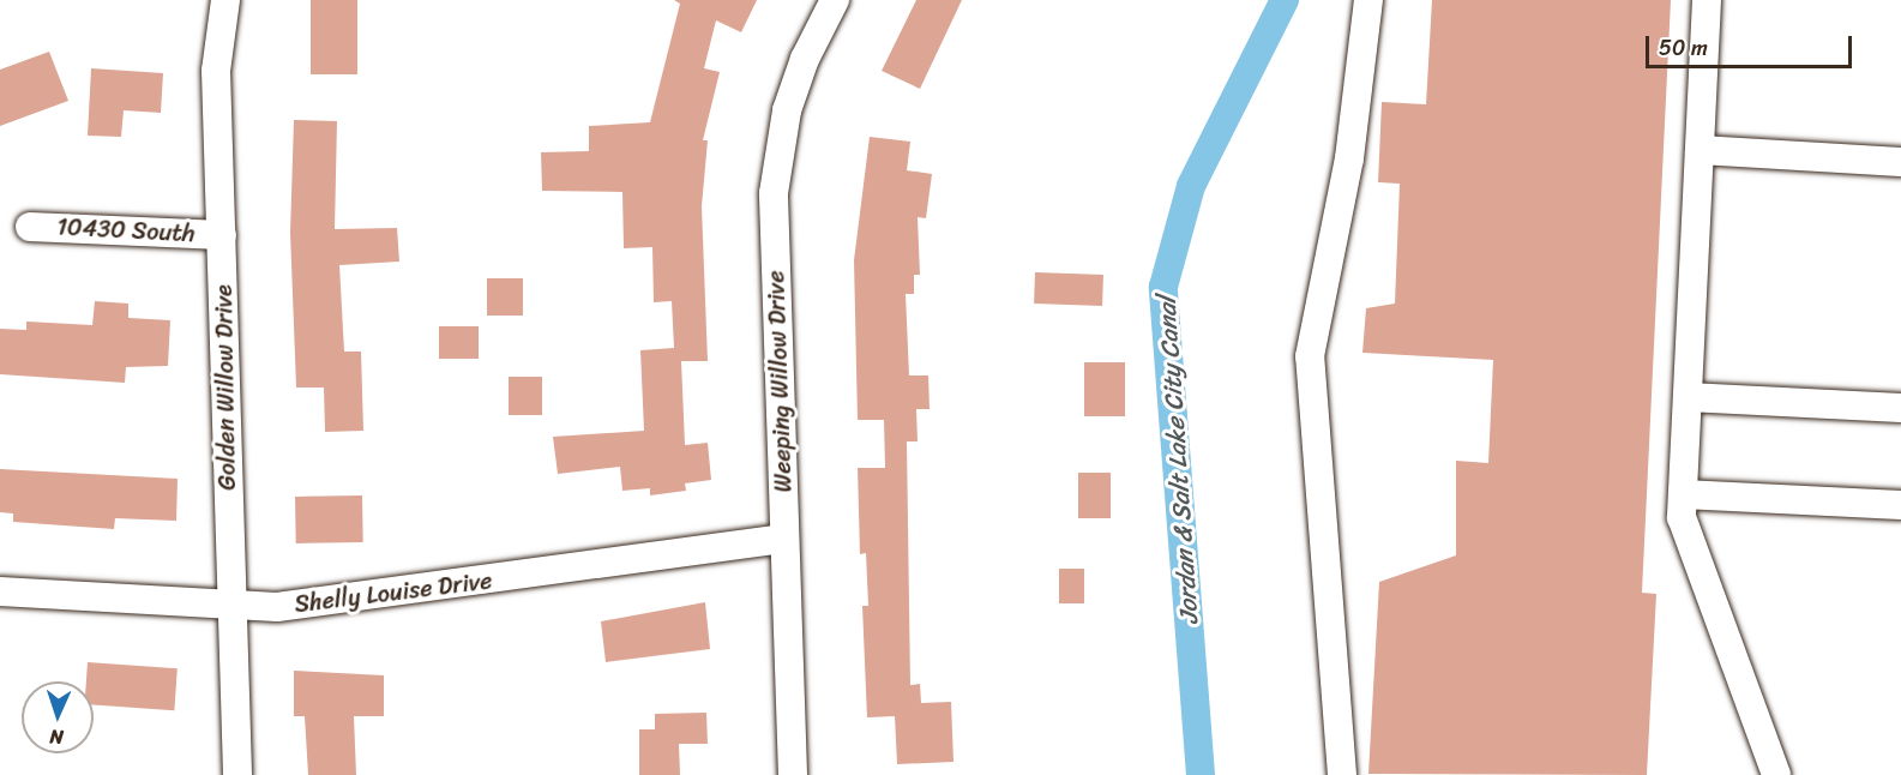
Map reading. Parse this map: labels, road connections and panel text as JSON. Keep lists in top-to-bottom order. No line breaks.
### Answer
{"streets":{"street":["10430 South","Weeping Willow Drive","Golden Willow Drive","Shelly Louise Drive"]},"crossings":[["10430 South","Golden Willow Drive"],["Weeping Willow Drive","Shelly Louise Drive"],["Golden Willow Drive","Shelly Louise Drive"]],"water":["Jordan & Salt Lake City Canal"],"scale_bar":"50 m","north":"bottom"}
